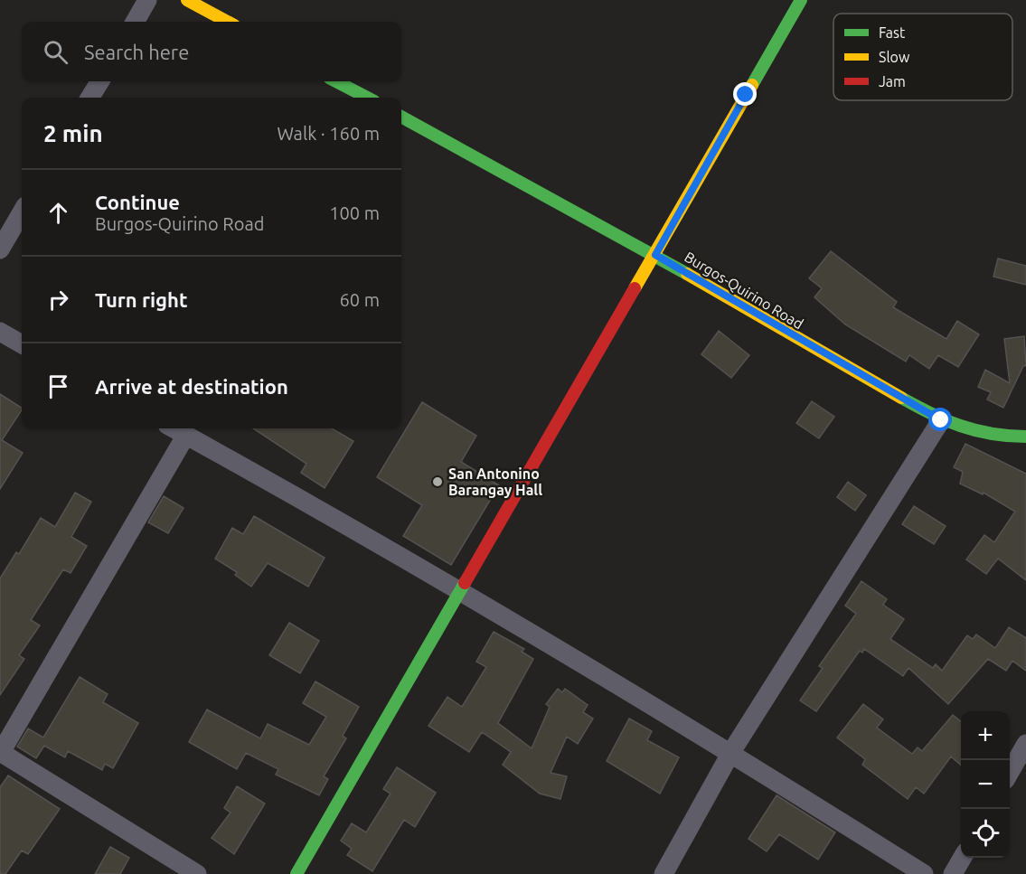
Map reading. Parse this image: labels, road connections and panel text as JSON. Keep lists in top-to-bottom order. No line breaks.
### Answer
{"streets":{"street":["Burgos-Quirino Road"]},"places":["San Antonino Barangay Hall"],"legend":["Fast","Slow","Jam"],"page":{"search":"Search here","heading":["2 min","Walk · 160 m"],"list":[["Continue","Burgos-Quirino Road","100 m"],["Turn right","60 m"],"Arrive at destination"],"map_buttons":["+","−"]}}
